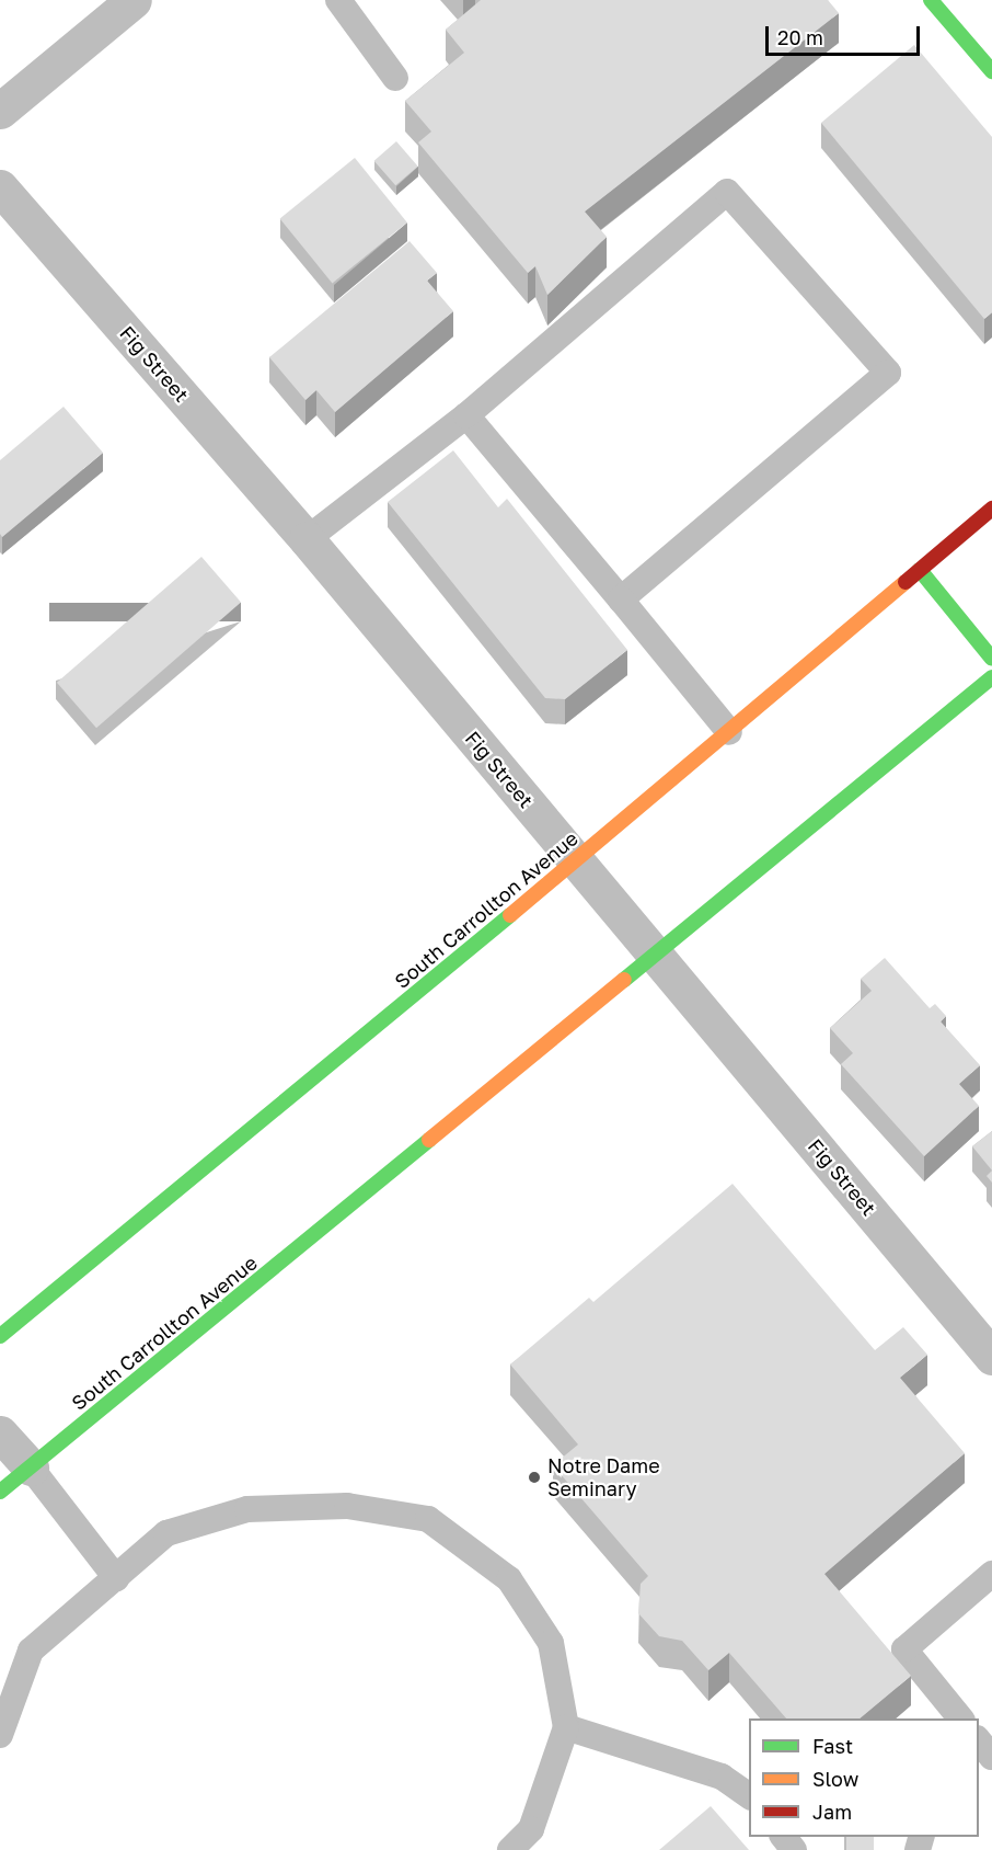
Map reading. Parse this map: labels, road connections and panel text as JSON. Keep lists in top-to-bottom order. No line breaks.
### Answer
{"streets":{"main road":["South Carrollton Avenue"],"street":["Fig Street"]},"crossings":[["Fig Street","South Carrollton Avenue"]],"places":["Notre Dame Seminary"],"legend":["Fast","Slow","Jam"],"scale_bar":"20 m"}
